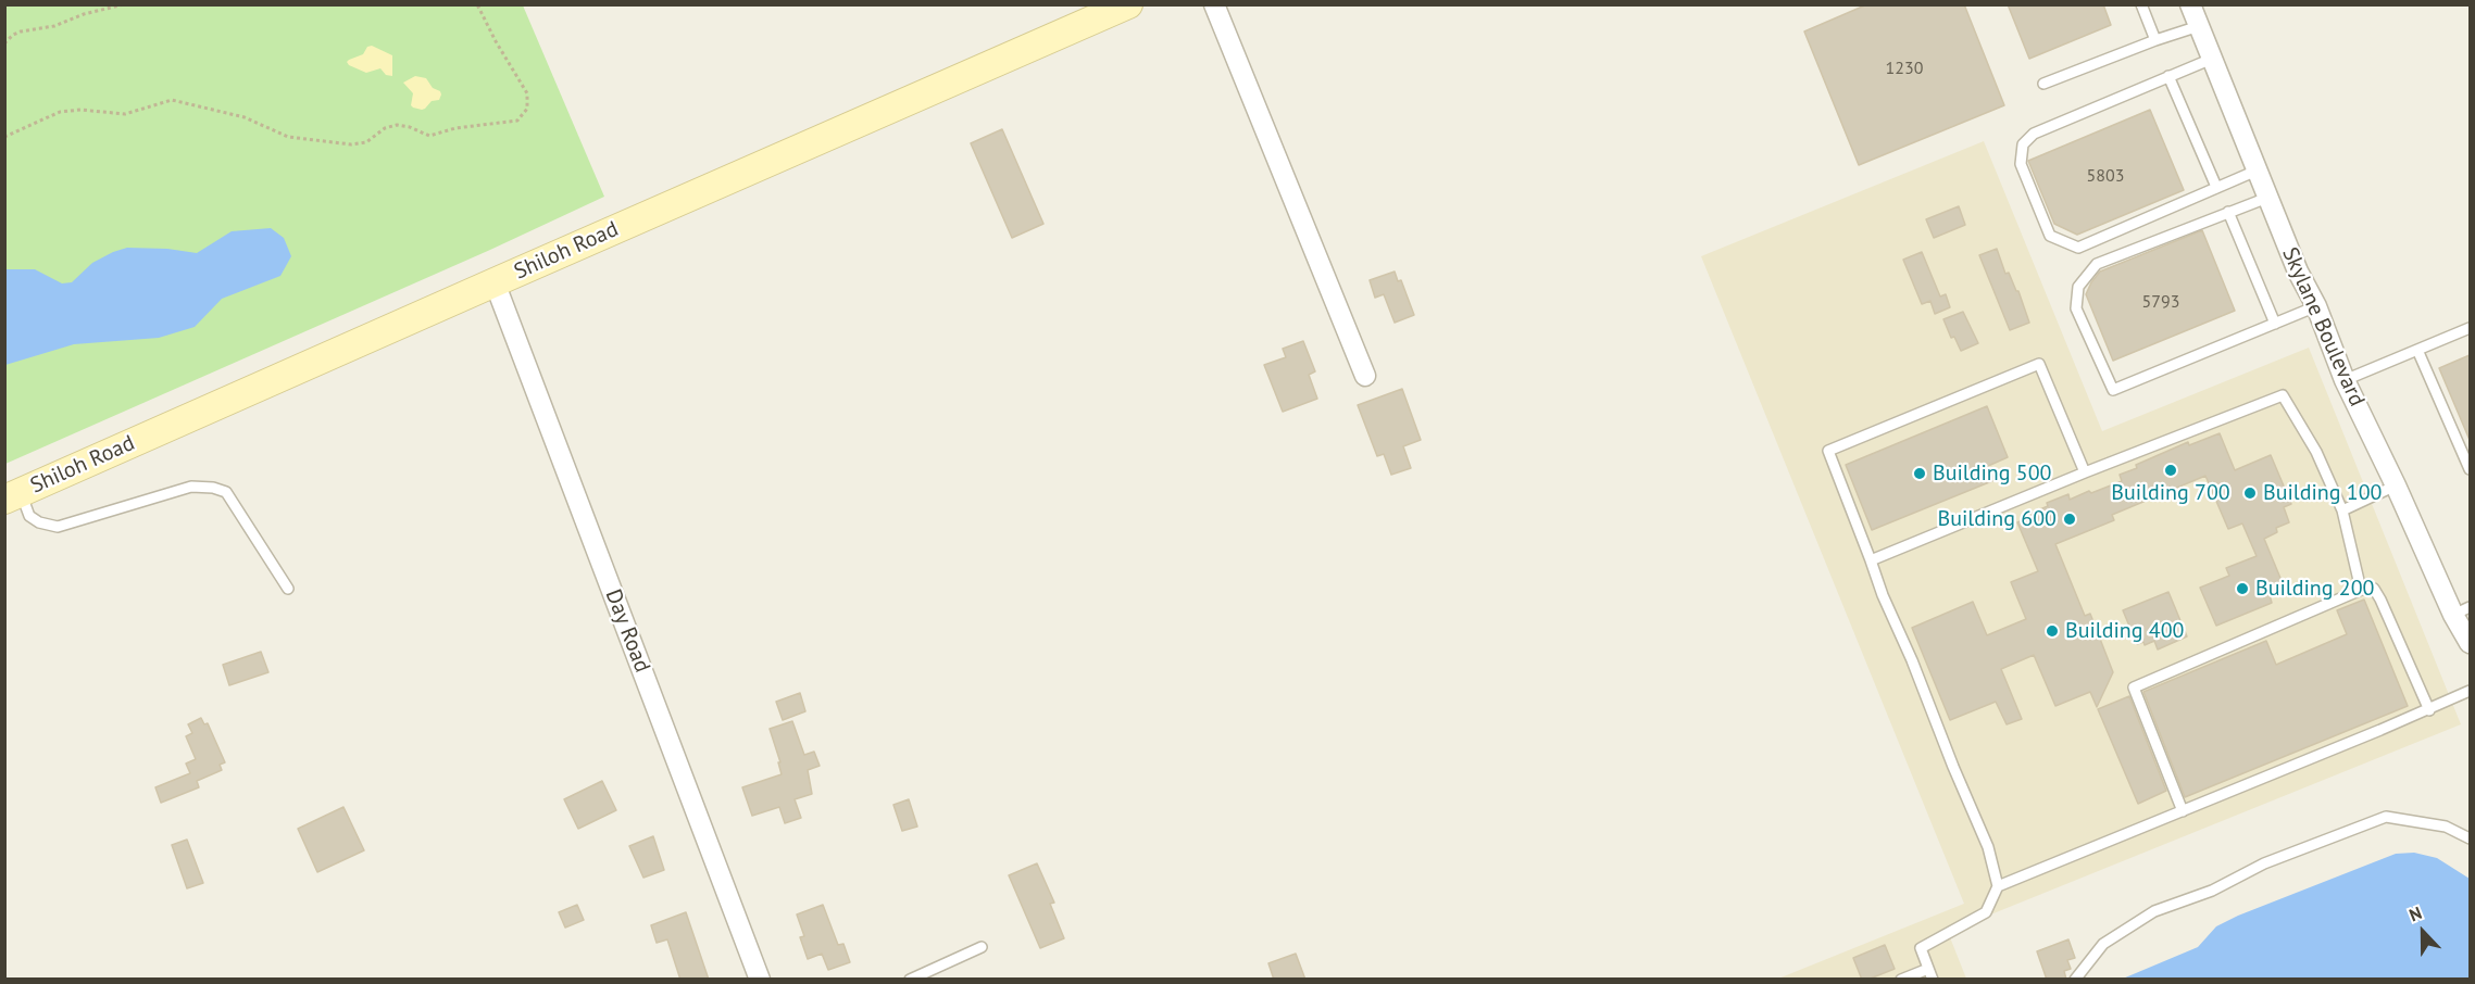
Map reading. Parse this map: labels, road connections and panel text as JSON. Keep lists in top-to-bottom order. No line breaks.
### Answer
{"streets":{"main road":["Shiloh Road"],"street":["Skylane Boulevard","Day Road"]},"crossings":[["Shiloh Road","Day Road"]],"places":["Building 700","Building 500","Building 100","Building 600","Building 200","Building 400"],"house_numbers":["1230","5803","5793"],"north":"top"}
